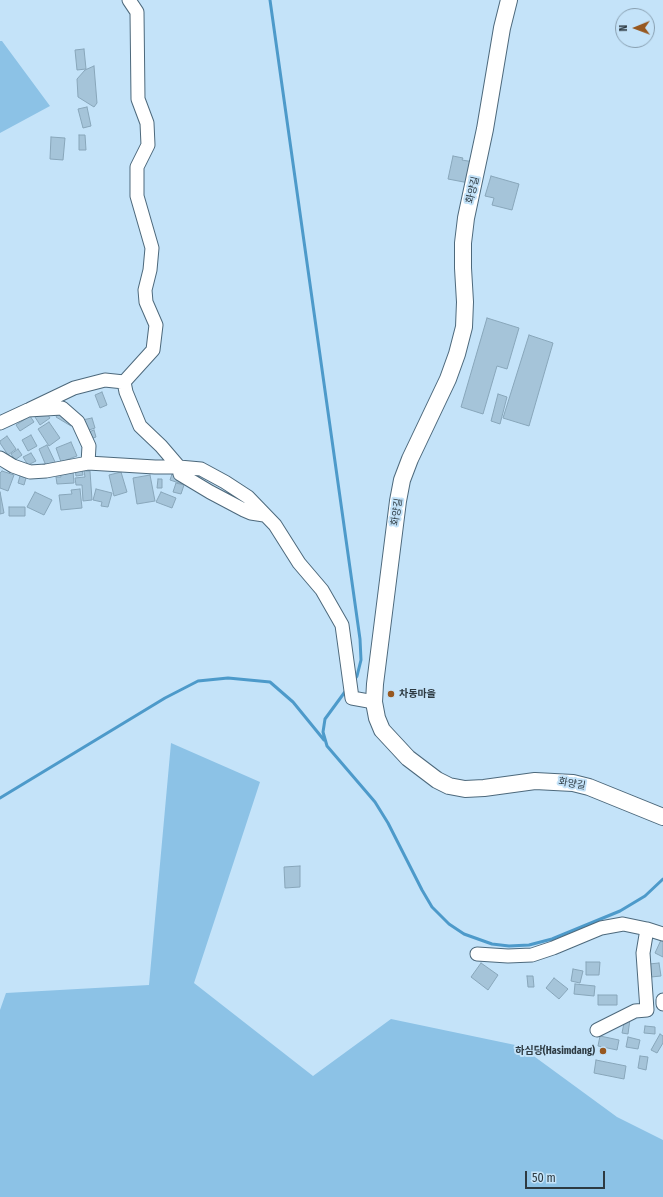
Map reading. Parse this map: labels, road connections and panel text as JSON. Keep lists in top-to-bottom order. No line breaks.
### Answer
{"streets":{"street":["화양길"]},"places":["차동마을","하심당(Hasimdang)"],"scale_bar":"50 m","north":"left"}
